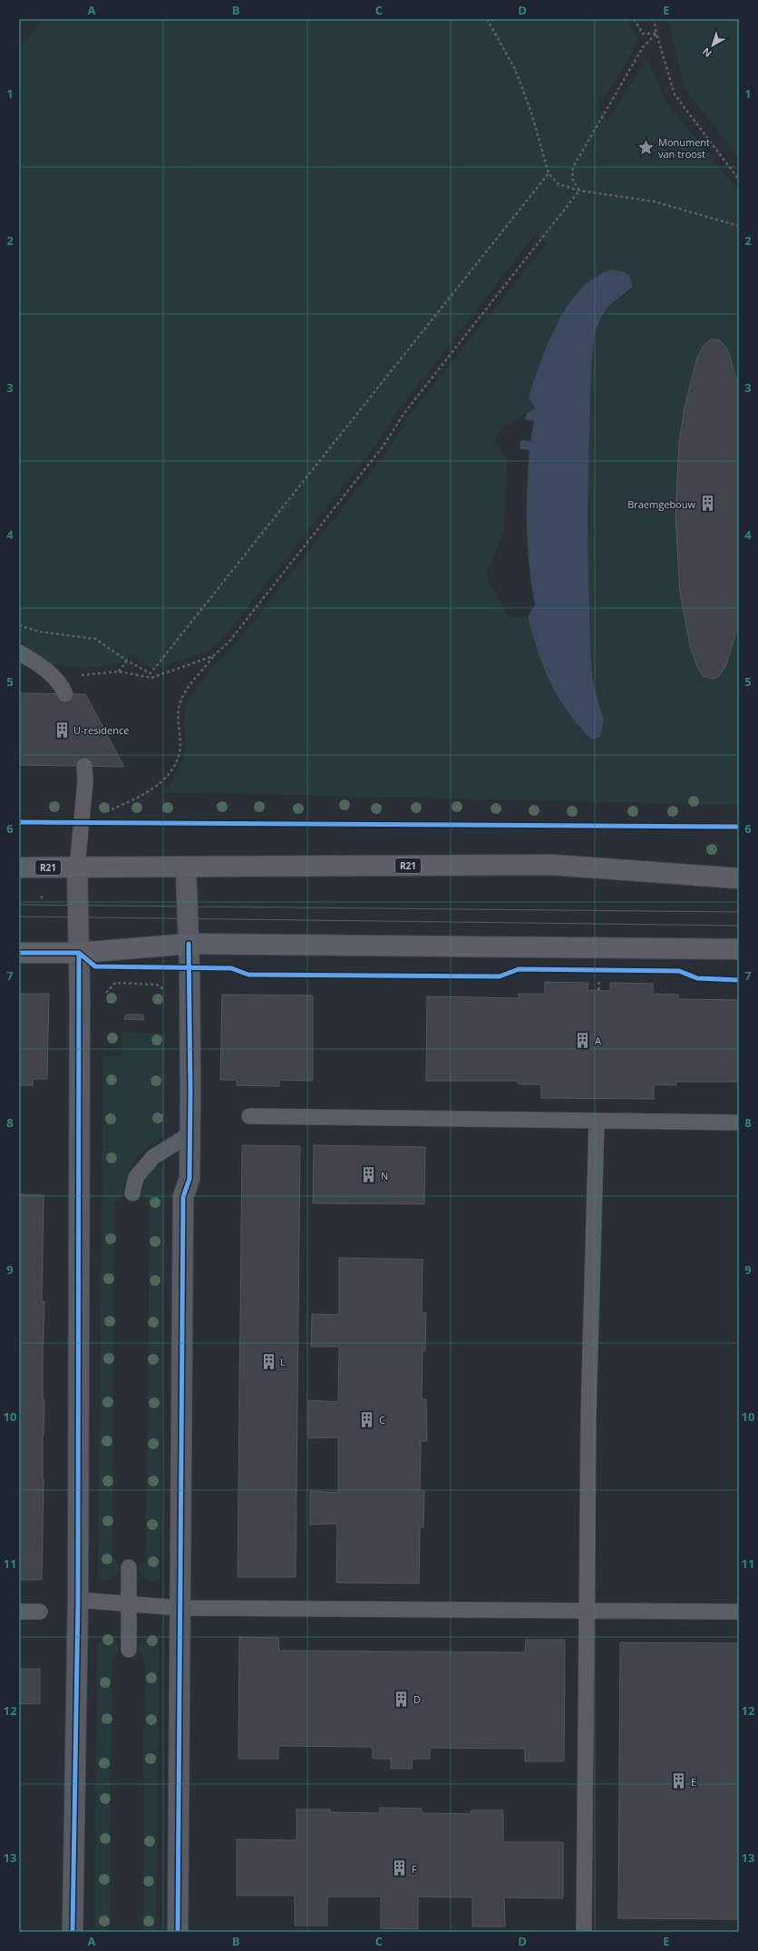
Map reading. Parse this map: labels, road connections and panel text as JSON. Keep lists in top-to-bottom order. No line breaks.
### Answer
{"streets":{"main road":["R21"]},"places":{"place":["Monument van troost"],"building":["Braemgebouw","U-residence","A","N","L","C","D","E","F"]},"north":"bottom left","grid":{"columns":["A","B","C","D","E"],"rows":["1","2","3","4","5","6","7","8","9","10","11","12","13"]}}
